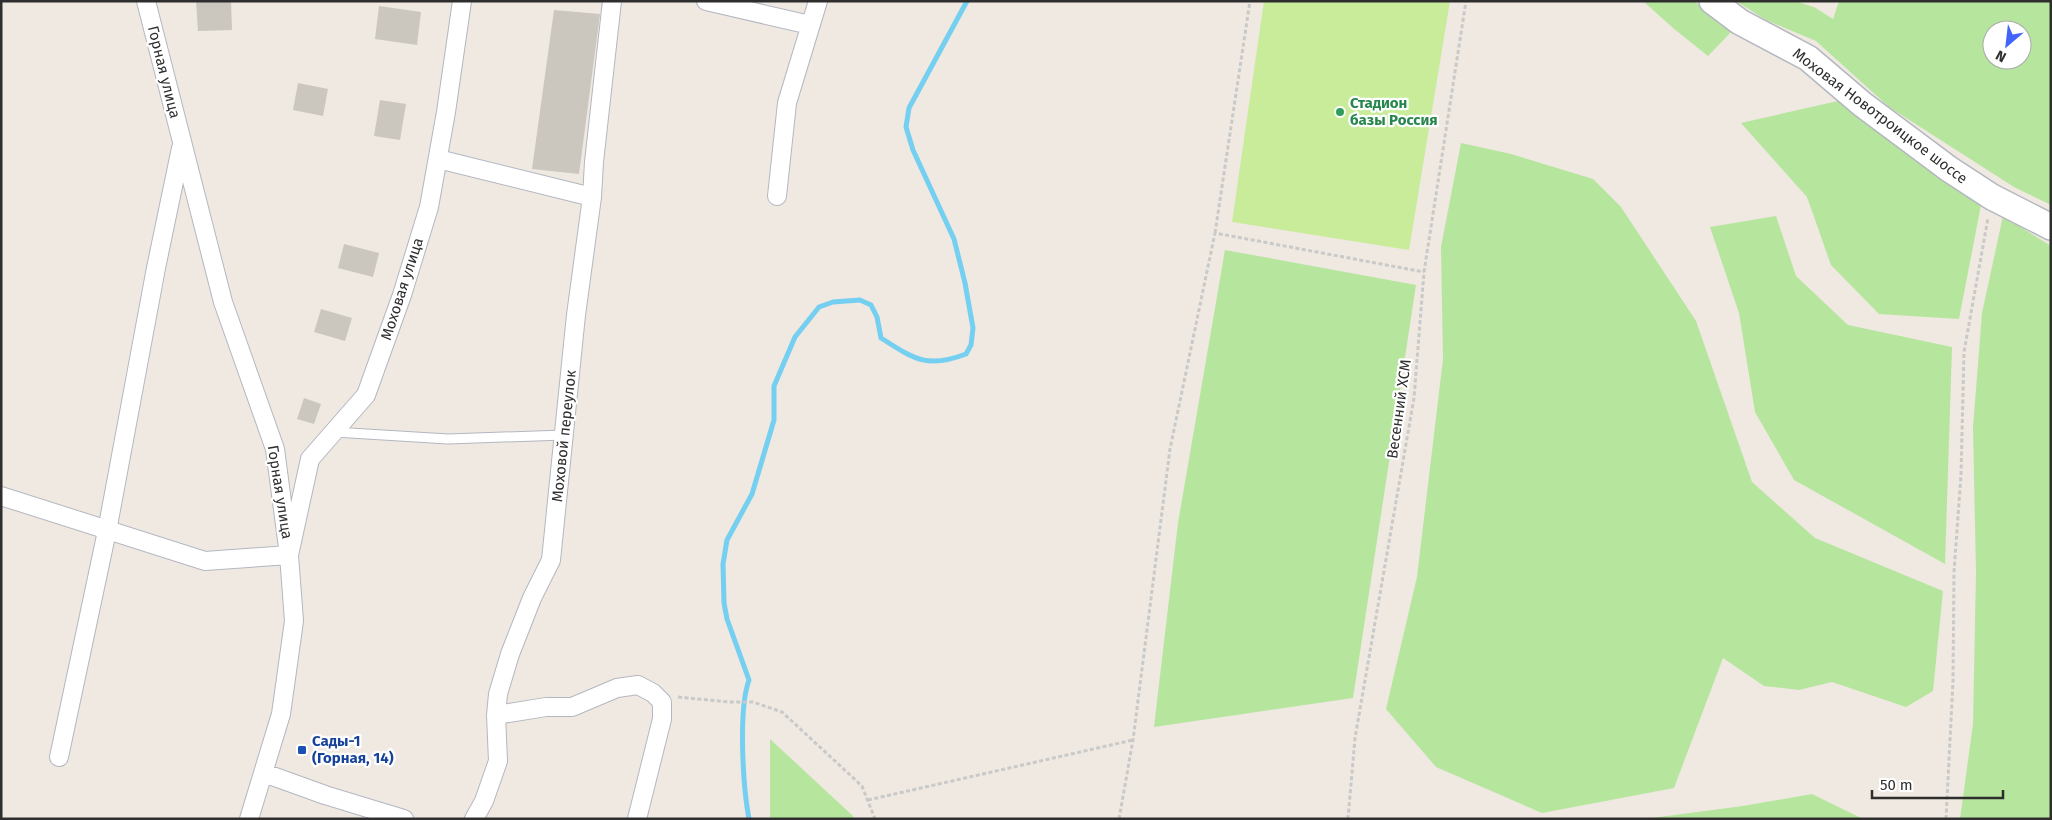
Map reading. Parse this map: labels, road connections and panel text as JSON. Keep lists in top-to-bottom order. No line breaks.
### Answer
{"streets":{"main road":["Моховая Новотроицкое шоссе"],"street":["Горная улица","Моховая улица","Моховой переулок"],"path":["Весенний ХСМ"]},"crossings":[["Горная улица","Моховая улица"]],"places":{"other":["Стадион базы Россия"],"transit":["Сады-1 (Горная, 14)"]},"scale_bar":"50 m","north":"bottom left"}
